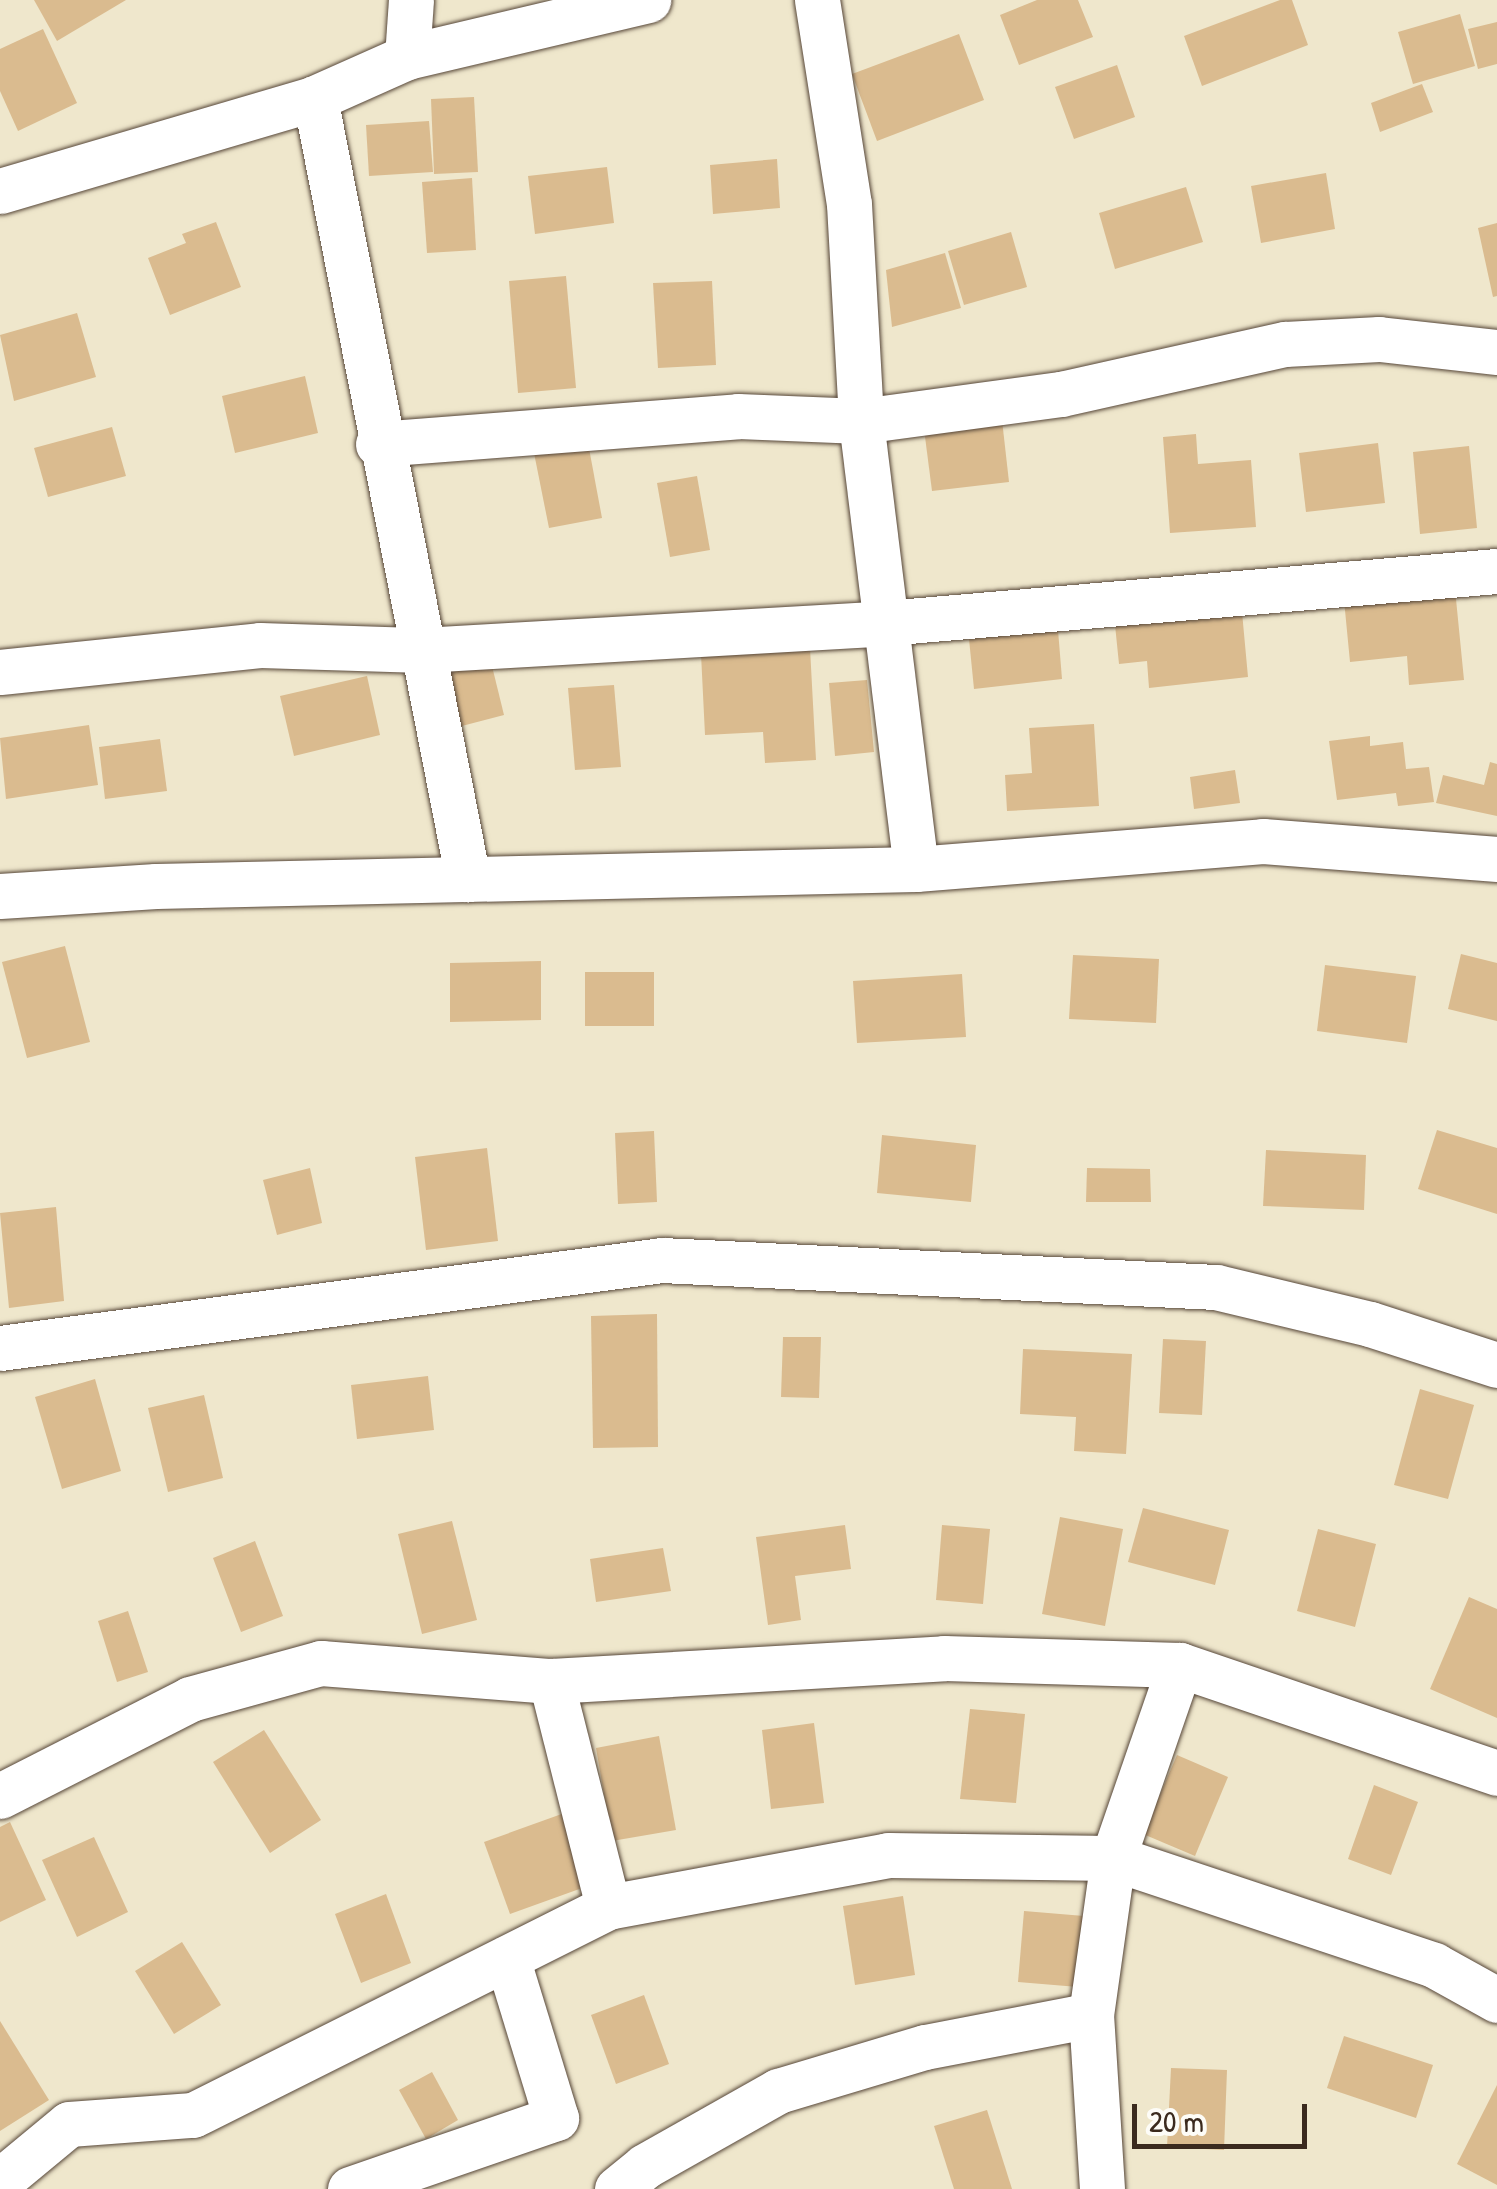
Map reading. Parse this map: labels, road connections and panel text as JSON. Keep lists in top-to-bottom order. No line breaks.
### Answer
{"scale_bar":"20 m"}
